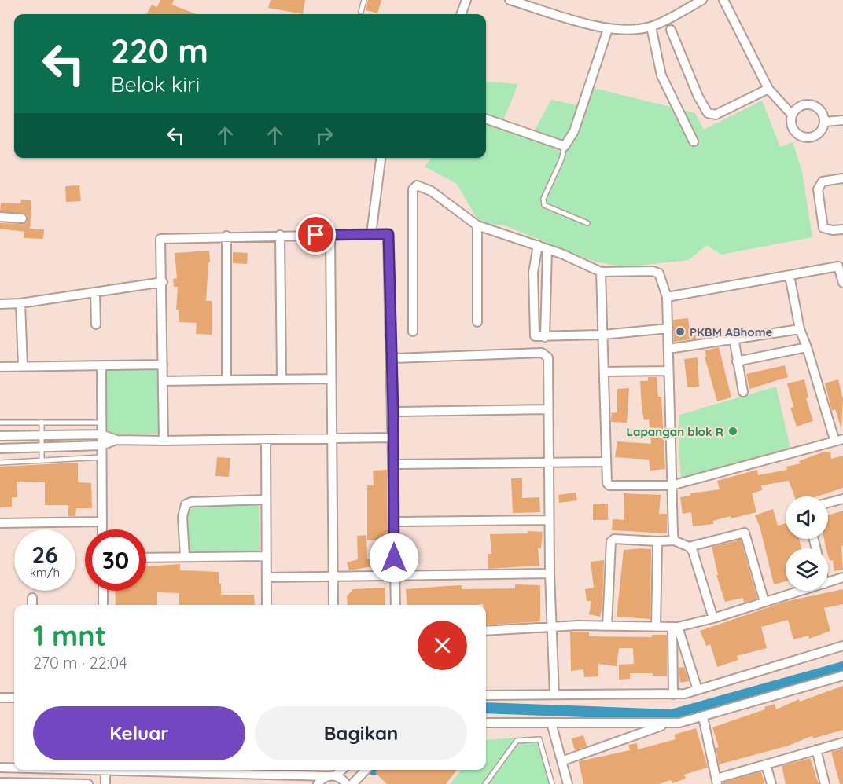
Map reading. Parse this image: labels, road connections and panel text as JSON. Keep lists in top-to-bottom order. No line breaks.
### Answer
{"places":["PKBM ABhome","Lapangan blok R"],"page":{"turn":["220 m","Belok kiri"],"speed":"26 km/h","limit":"30","heading":["1 mnt","270 m · 22:04"],"buttons":["Keluar","Bagikan"]}}
